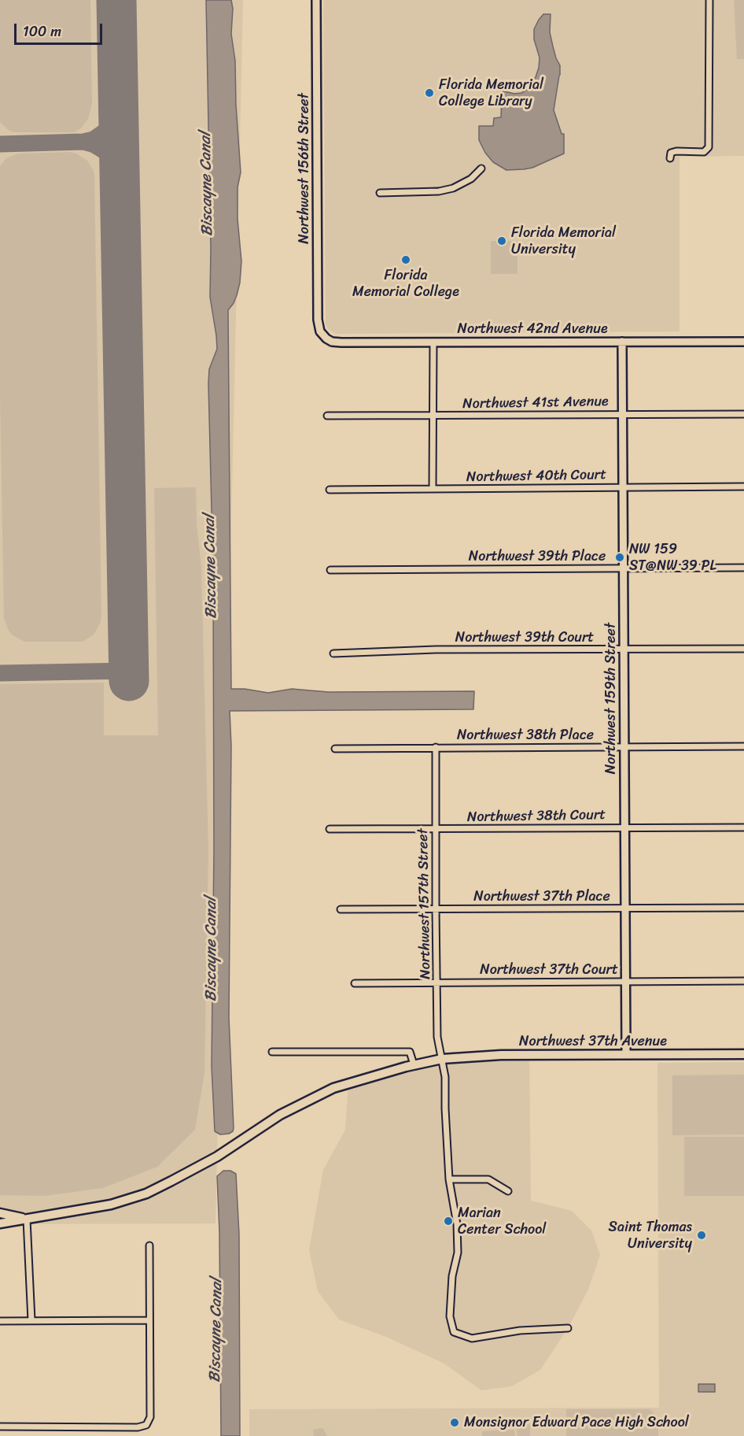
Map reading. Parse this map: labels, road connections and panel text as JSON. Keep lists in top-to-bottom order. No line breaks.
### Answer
{"streets":{"main road":["Northwest 37th Avenue"],"street":["Northwest 156th Street","Northwest 42nd Avenue","Northwest 41st Avenue","Northwest 40th Court","Northwest 39th Place","Northwest 39th Court","Northwest 159th Street","Northwest 38th Place","Northwest 38th Court","Northwest 37th Place","Northwest 157th Street","Northwest 37th Court"]},"crossings":[["Northwest 156th Street","Northwest 42nd Avenue"],["Northwest 42nd Avenue","Northwest 159th Street"],["Northwest 41st Avenue","Northwest 159th Street"],["Northwest 40th Court","Northwest 159th Street"],["Northwest 39th Place","Northwest 159th Street"],["Northwest 39th Court","Northwest 159th Street"],["Northwest 159th Street","Northwest 38th Place"],["Northwest 159th Street","Northwest 38th Court"],["Northwest 159th Street","Northwest 37th Place"],["Northwest 159th Street","Northwest 37th Court"],["Northwest 159th Street","Northwest 37th Avenue"],["Northwest 38th Place","Northwest 157th Street"],["Northwest 38th Court","Northwest 157th Street"],["Northwest 37th Place","Northwest 157th Street"],["Northwest 157th Street","Northwest 37th Court"],["Northwest 157th Street","Northwest 37th Avenue"]],"water":["Biscayne Canal"],"places":["Florida Memorial College Library","Florida Memorial University","Florida Memorial College","NW 159 ST@NW 39 PL","Marian Center School","Saint Thomas University","Monsignor Edward Pace High School"],"scale_bar":"100 m"}
